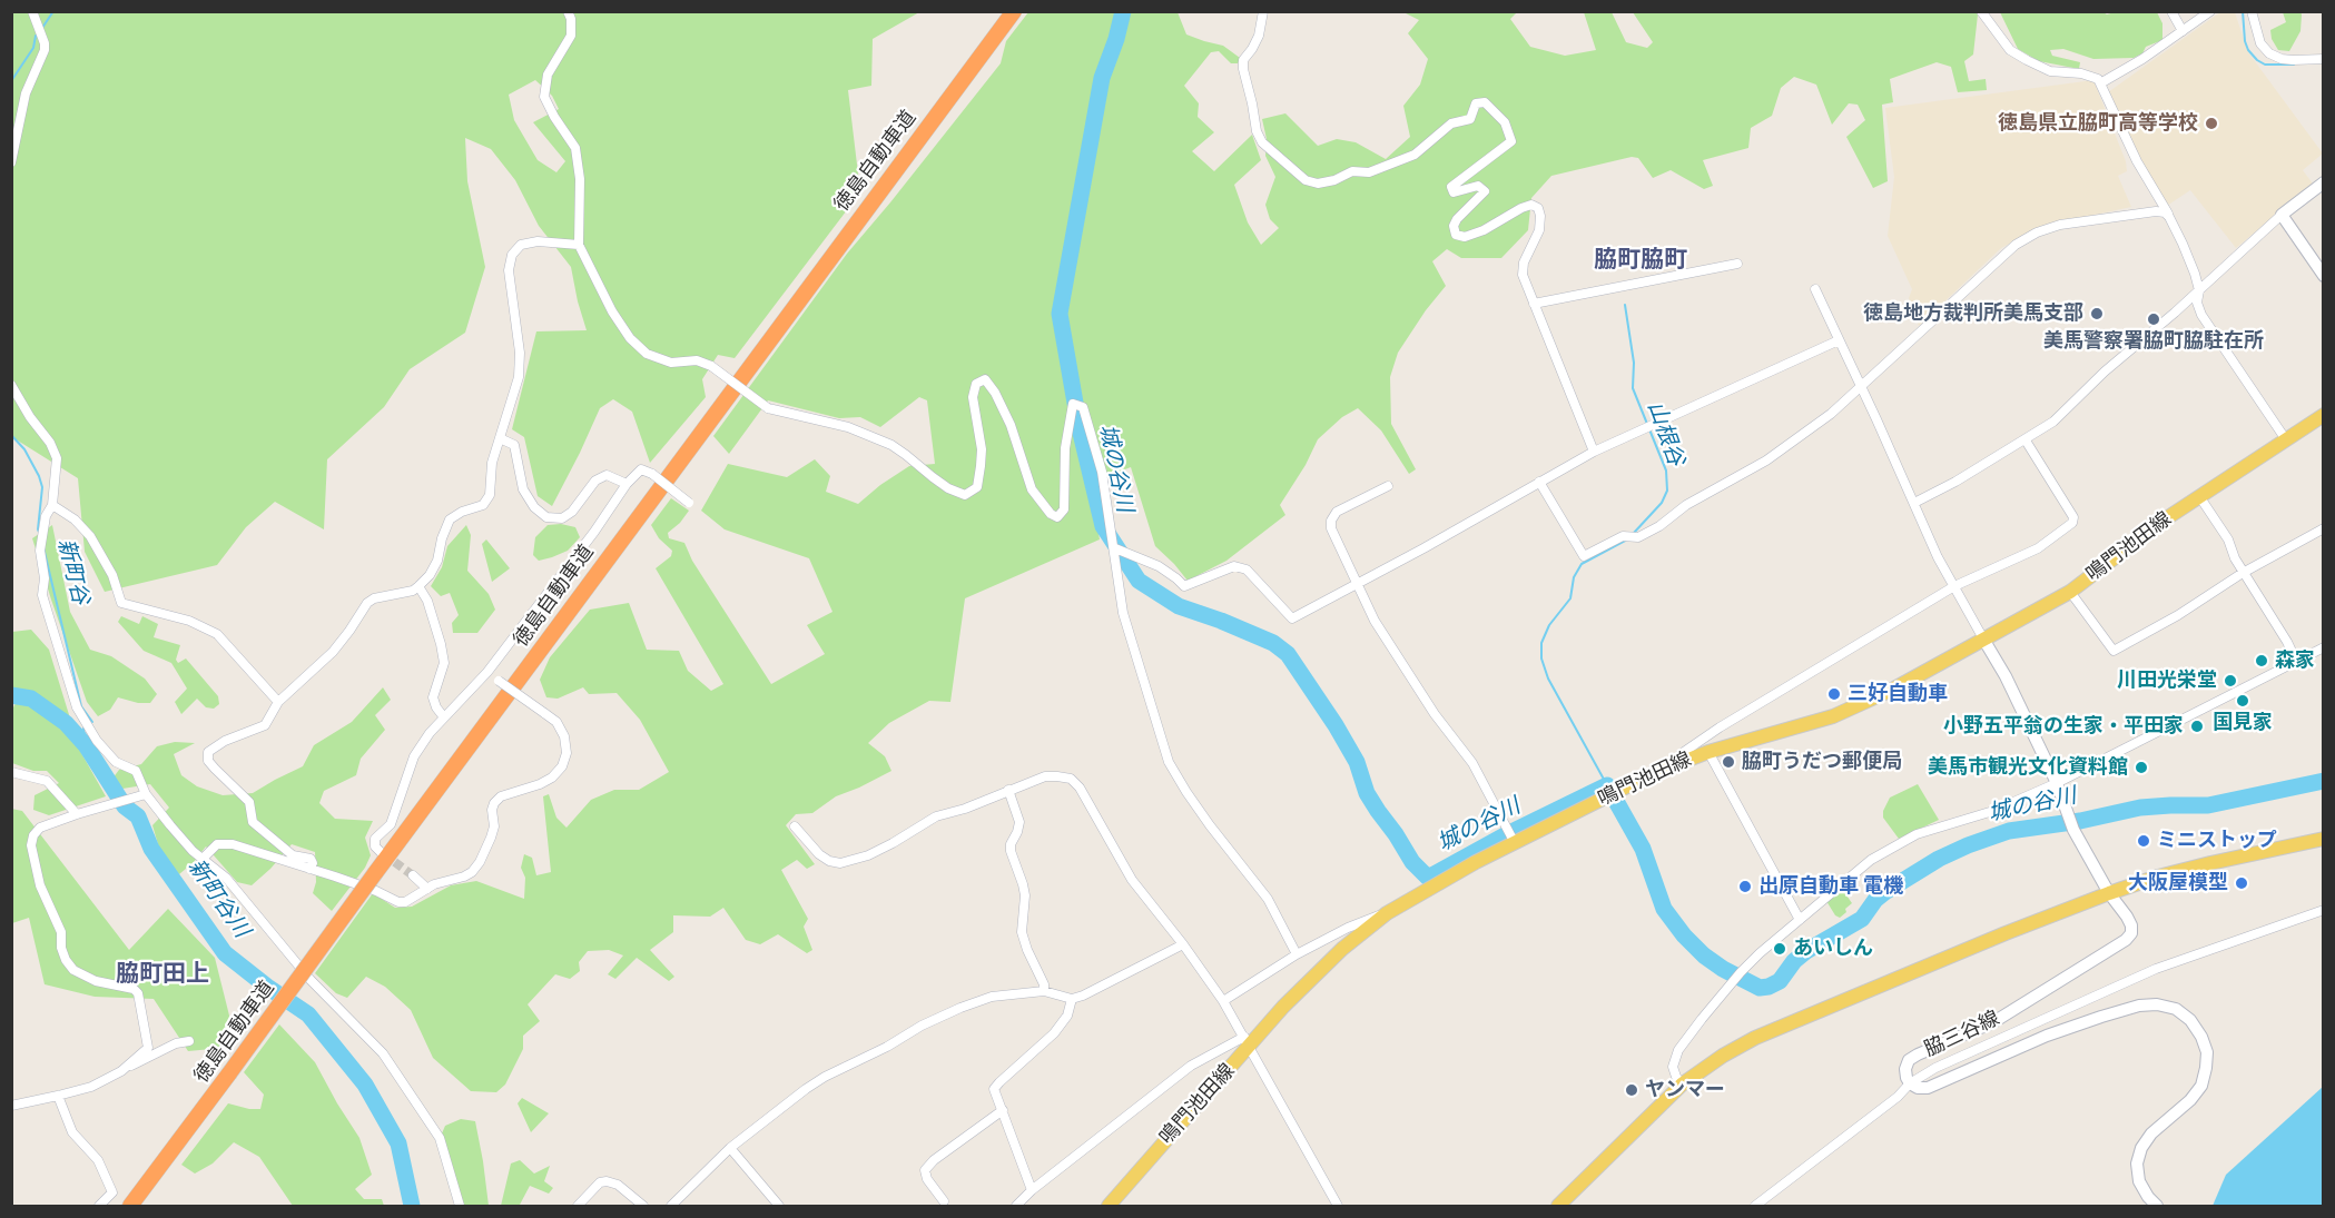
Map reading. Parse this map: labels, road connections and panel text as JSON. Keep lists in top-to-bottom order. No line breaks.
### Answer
{"streets":{"highway":["徳島自動車道"],"main road":["鳴門池田線","脇三谷線"]},"crossings":[["鳴門池田線","脇三谷線"]],"districts":["脇町脇町","脇町田上"],"water":["山根谷","城の谷川","新町谷","新町谷川"],"places":["徳島県立脇町高等学校","徳島地方裁判所美馬支部","美馬警察署脇町脇駐在所","森家","川田光栄堂","三好自動車","国見家","小野五平翁の生家・平田家","脇町うだつ郵便局","美馬市観光文化資料館","ミニストップ","大阪屋模型","出原自動車 電機","あいしん","ヤンマー"]}
